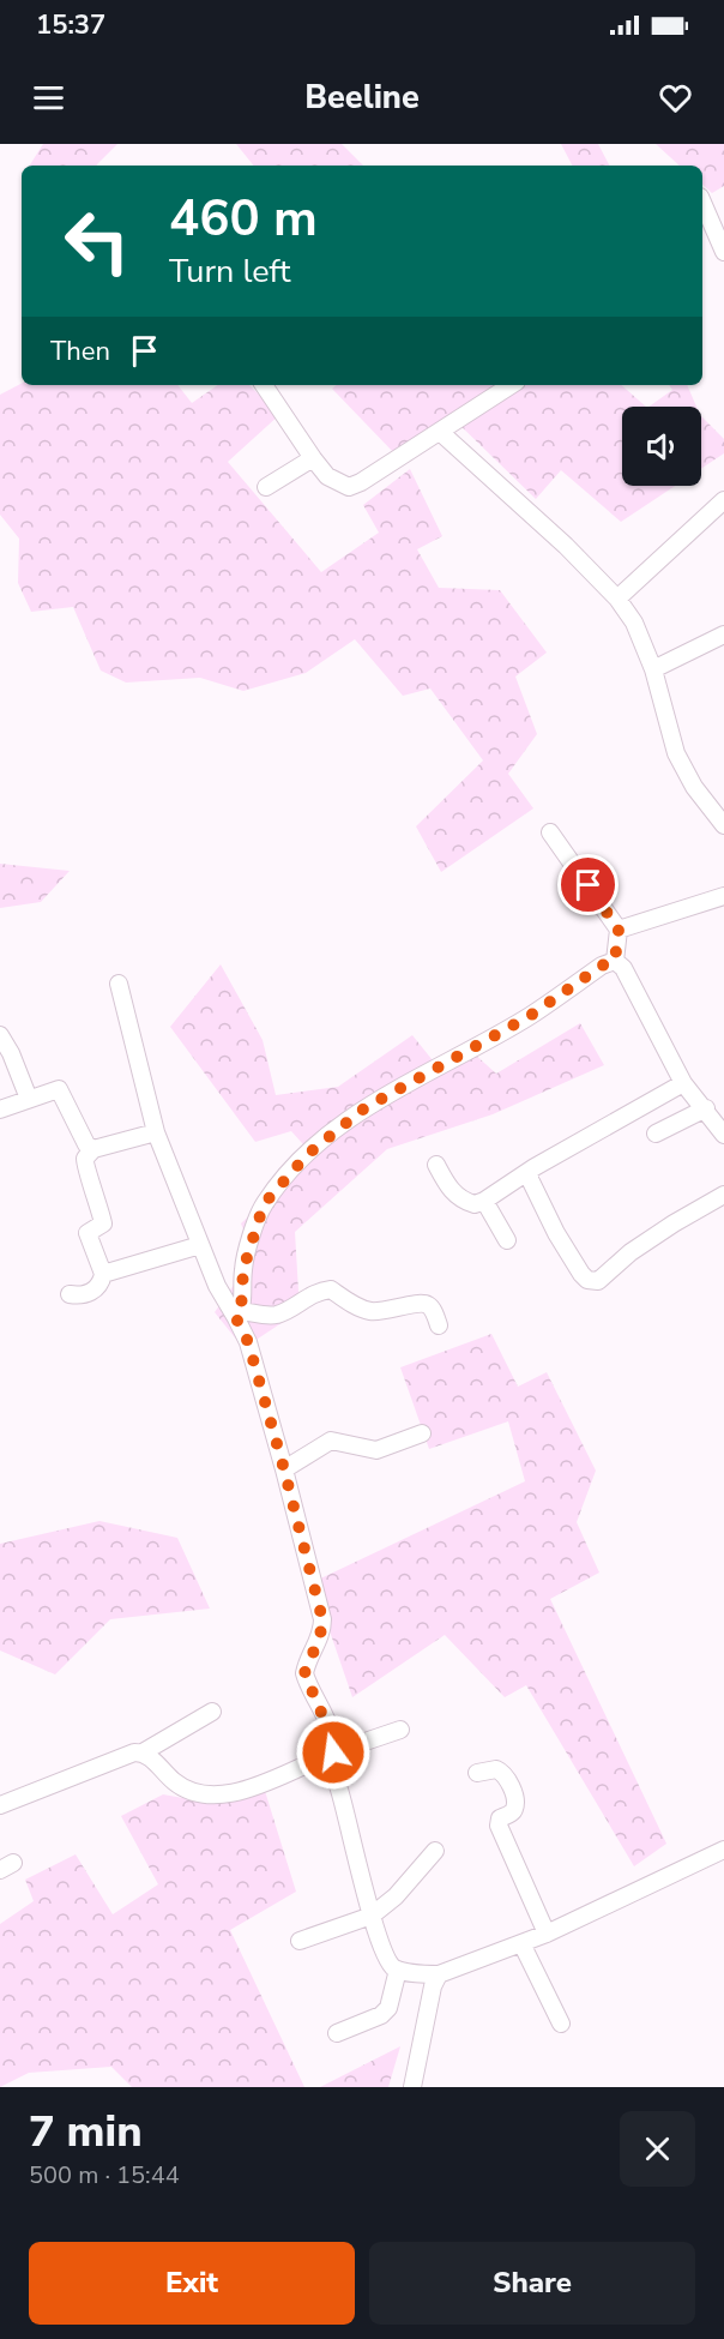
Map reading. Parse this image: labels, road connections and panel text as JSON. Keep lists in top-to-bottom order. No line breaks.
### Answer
{"page":{"status":"15:37","header":"Beeline","turn":["460 m","Turn left"],"then":"Then","heading":["7 min","500 m · 15:44"],"buttons":["Exit","Share"]}}
